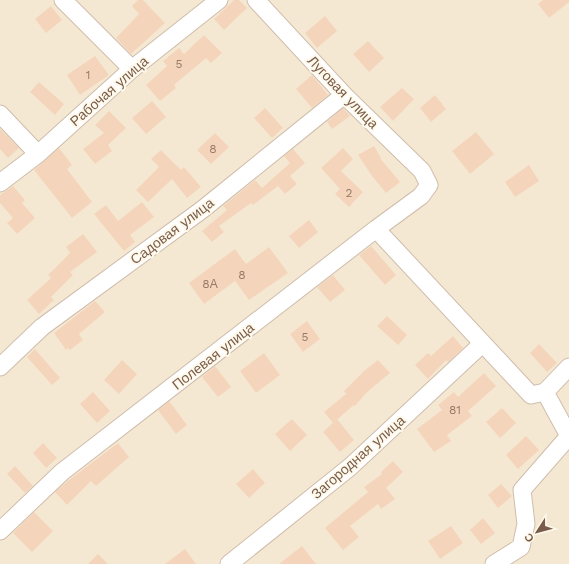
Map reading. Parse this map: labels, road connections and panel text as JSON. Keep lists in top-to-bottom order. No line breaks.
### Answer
{"streets":{"street":["Рабочая улица","Луговая улица","Садовая улица","Полевая улица","Загородная улица"]},"crossings":[["Луговая улица","Садовая улица"],["Луговая улица","Полевая улица"]],"house_numbers":["5","1","8","2","8","8А","5","81"],"north":"bottom left"}
